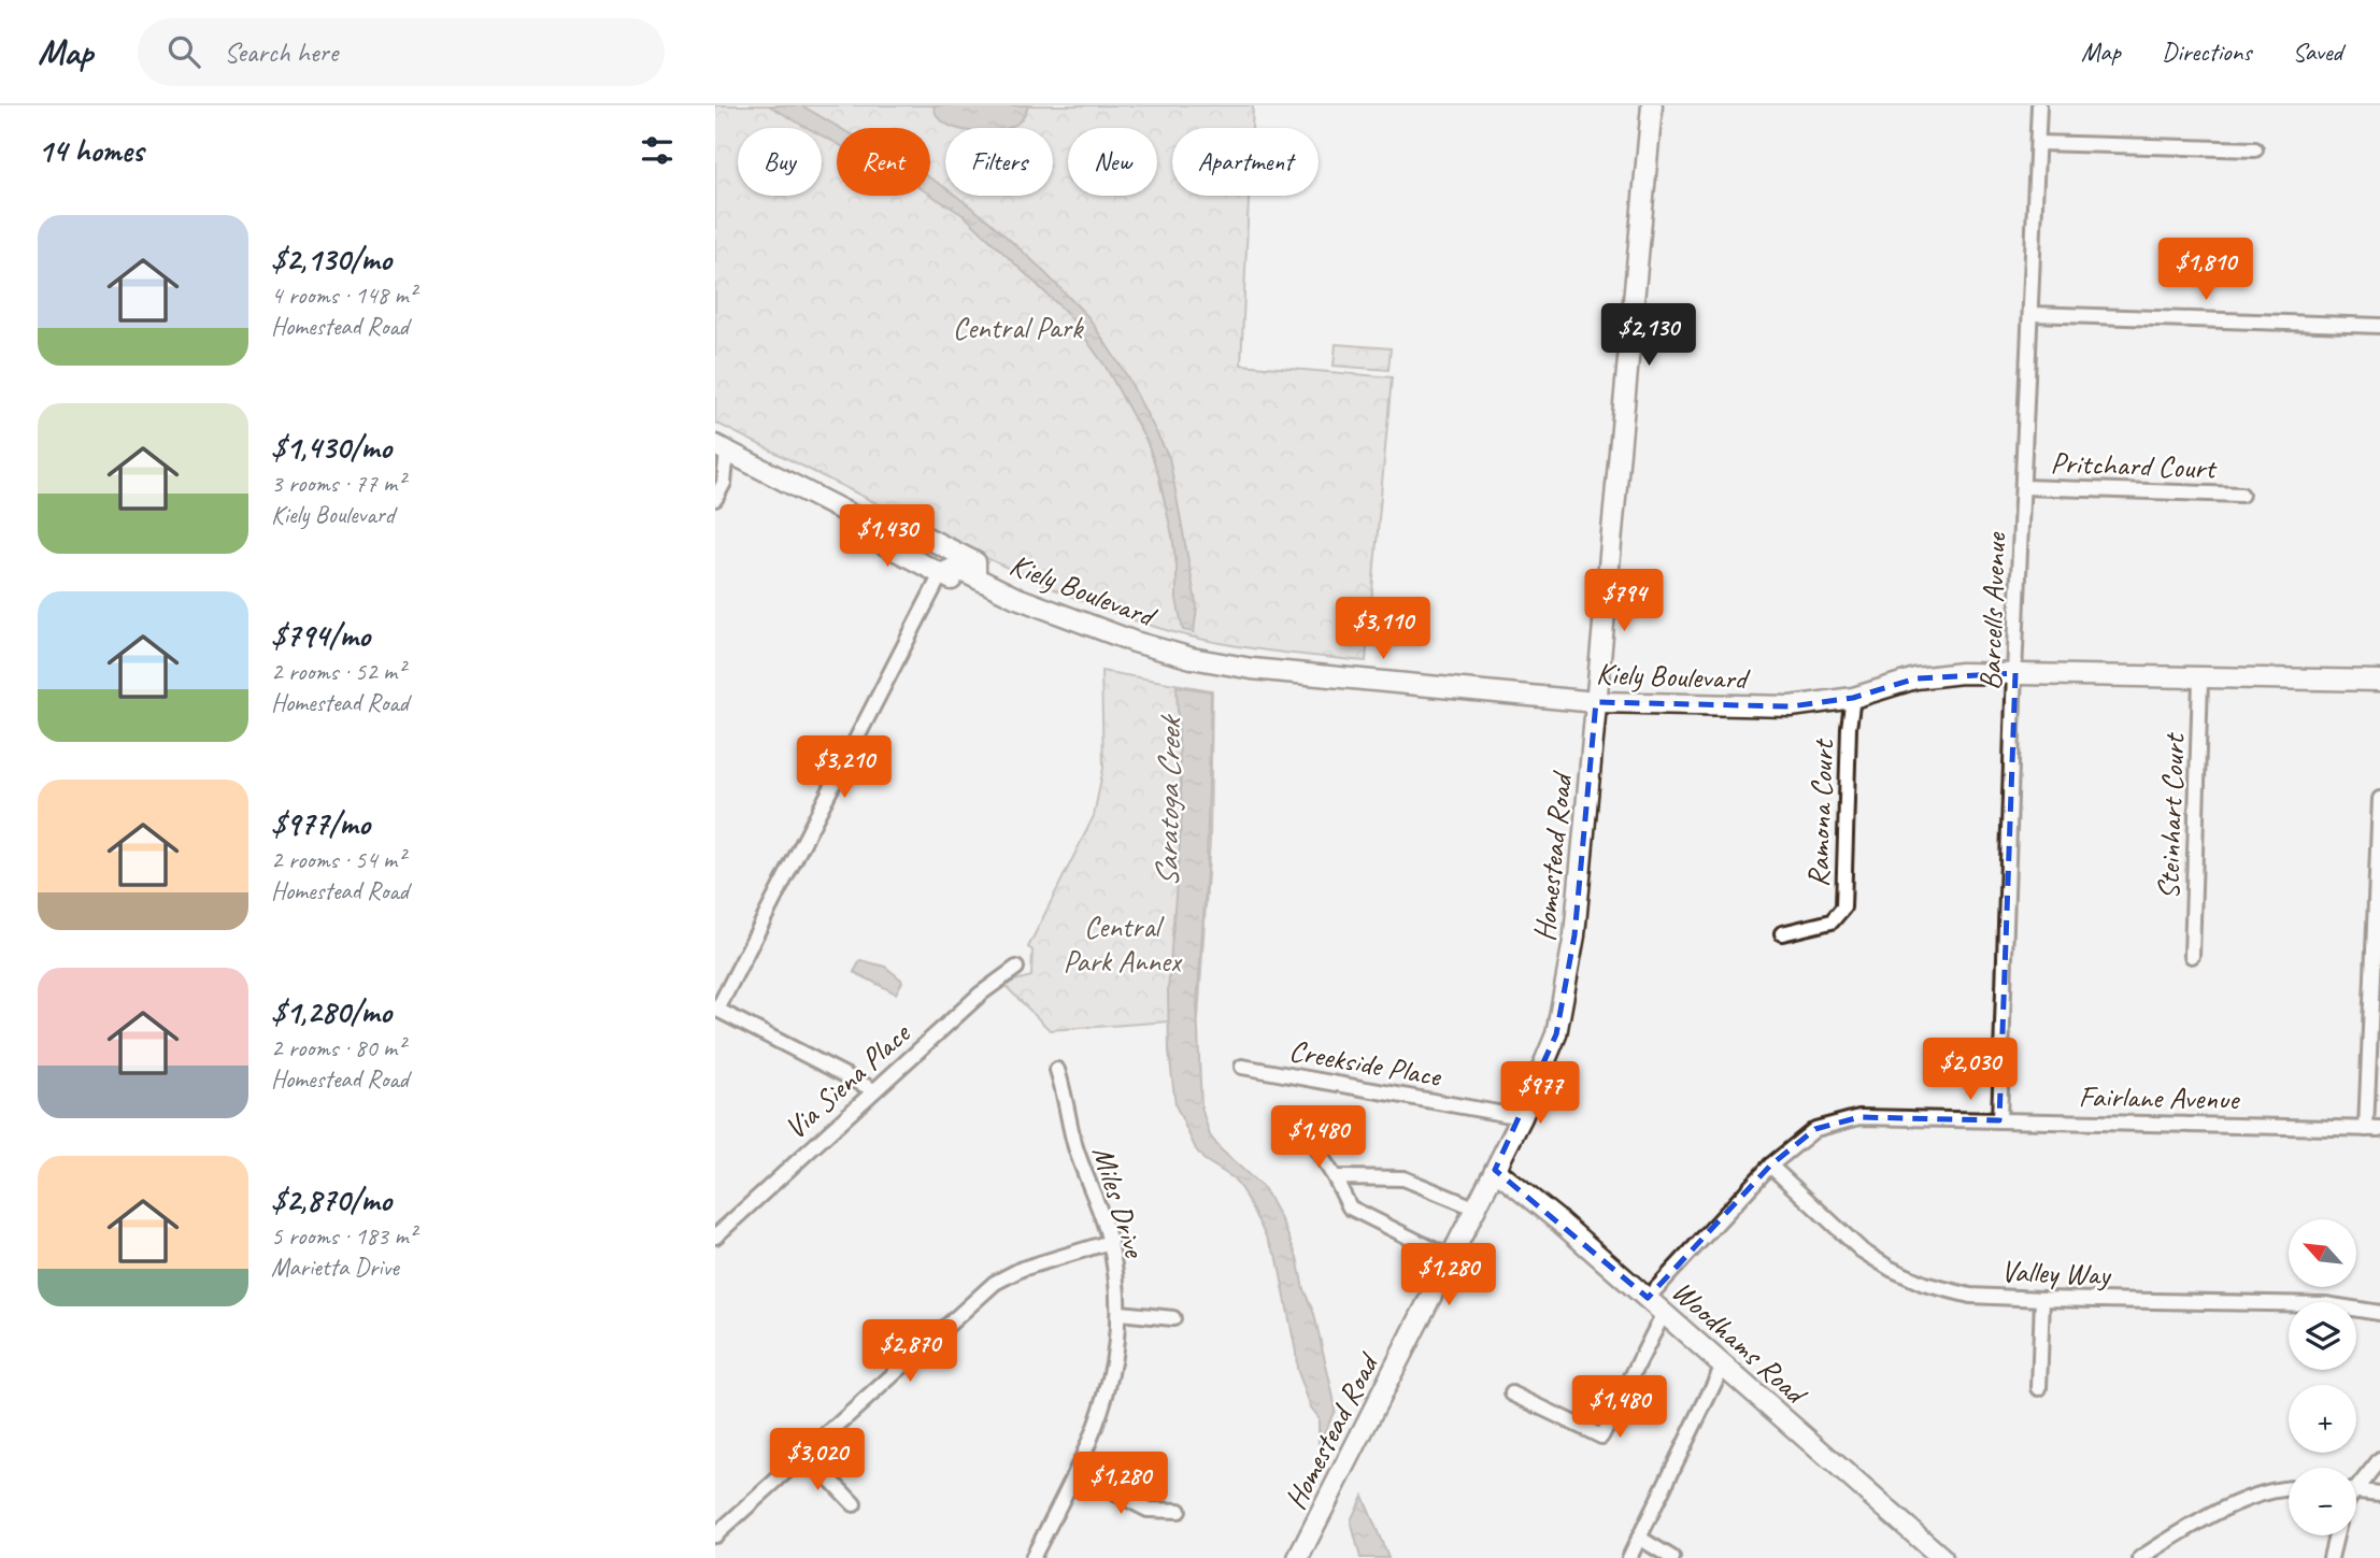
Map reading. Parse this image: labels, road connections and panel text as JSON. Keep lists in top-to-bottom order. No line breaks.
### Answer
{"streets":{"main road":["Kiely Boulevard","Homestead Road","Woodhams Road"],"street":["Pritchard Court","Barcells Avenue","Ramona Court","Steinhart Court","Creekside Place","Via Siena Place","Fairlane Avenue","Miles Drive","Valley Way"]},"crossings":[["Pritchard Court","Barcells Avenue"],["Kiely Boulevard","Barcells Avenue"],["Kiely Boulevard","Ramona Court"],["Kiely Boulevard","Steinhart Court"],["Kiely Boulevard","Homestead Road"],["Barcells Avenue","Fairlane Avenue"],["Homestead Road","Creekside Place"],["Homestead Road","Woodhams Road"],["Fairlane Avenue","Valley Way"],["Fairlane Avenue","Woodhams Road"]],"water":["Saratoga Creek"],"parks":["Central Park","Central Park Annex"],"north":"top left","page":{"header":"Map","search":"Search here","nav":["Map","Directions","Saved"],"heading":"14 homes","chip":["Buy","Rent","Filters","New","Apartment"],"list":[{"name":"$2,130/mo","note":"4 rooms · 148 m² · Homestead Road"},{"name":"$1,430/mo","note":"3 rooms · 77 m² · Kiely Boulevard"},{"name":"$794/mo","note":"2 rooms · 52 m² · Homestead Road"},{"name":"$977/mo","note":"2 rooms · 54 m² · Homestead Road"},{"name":"$1,280/mo","note":"2 rooms · 80 m² · Homestead Road"},{"name":"$2,870/mo","note":"5 rooms · 183 m² · Marietta Drive"}],"price":["$1,810","$2,130","$1,430","$794","$3,110","$3,210","$2,030","$977","$1,480","$1,280","$2,870","$1,480","$3,020","$1,280"],"map_buttons":["+","−"]}}
